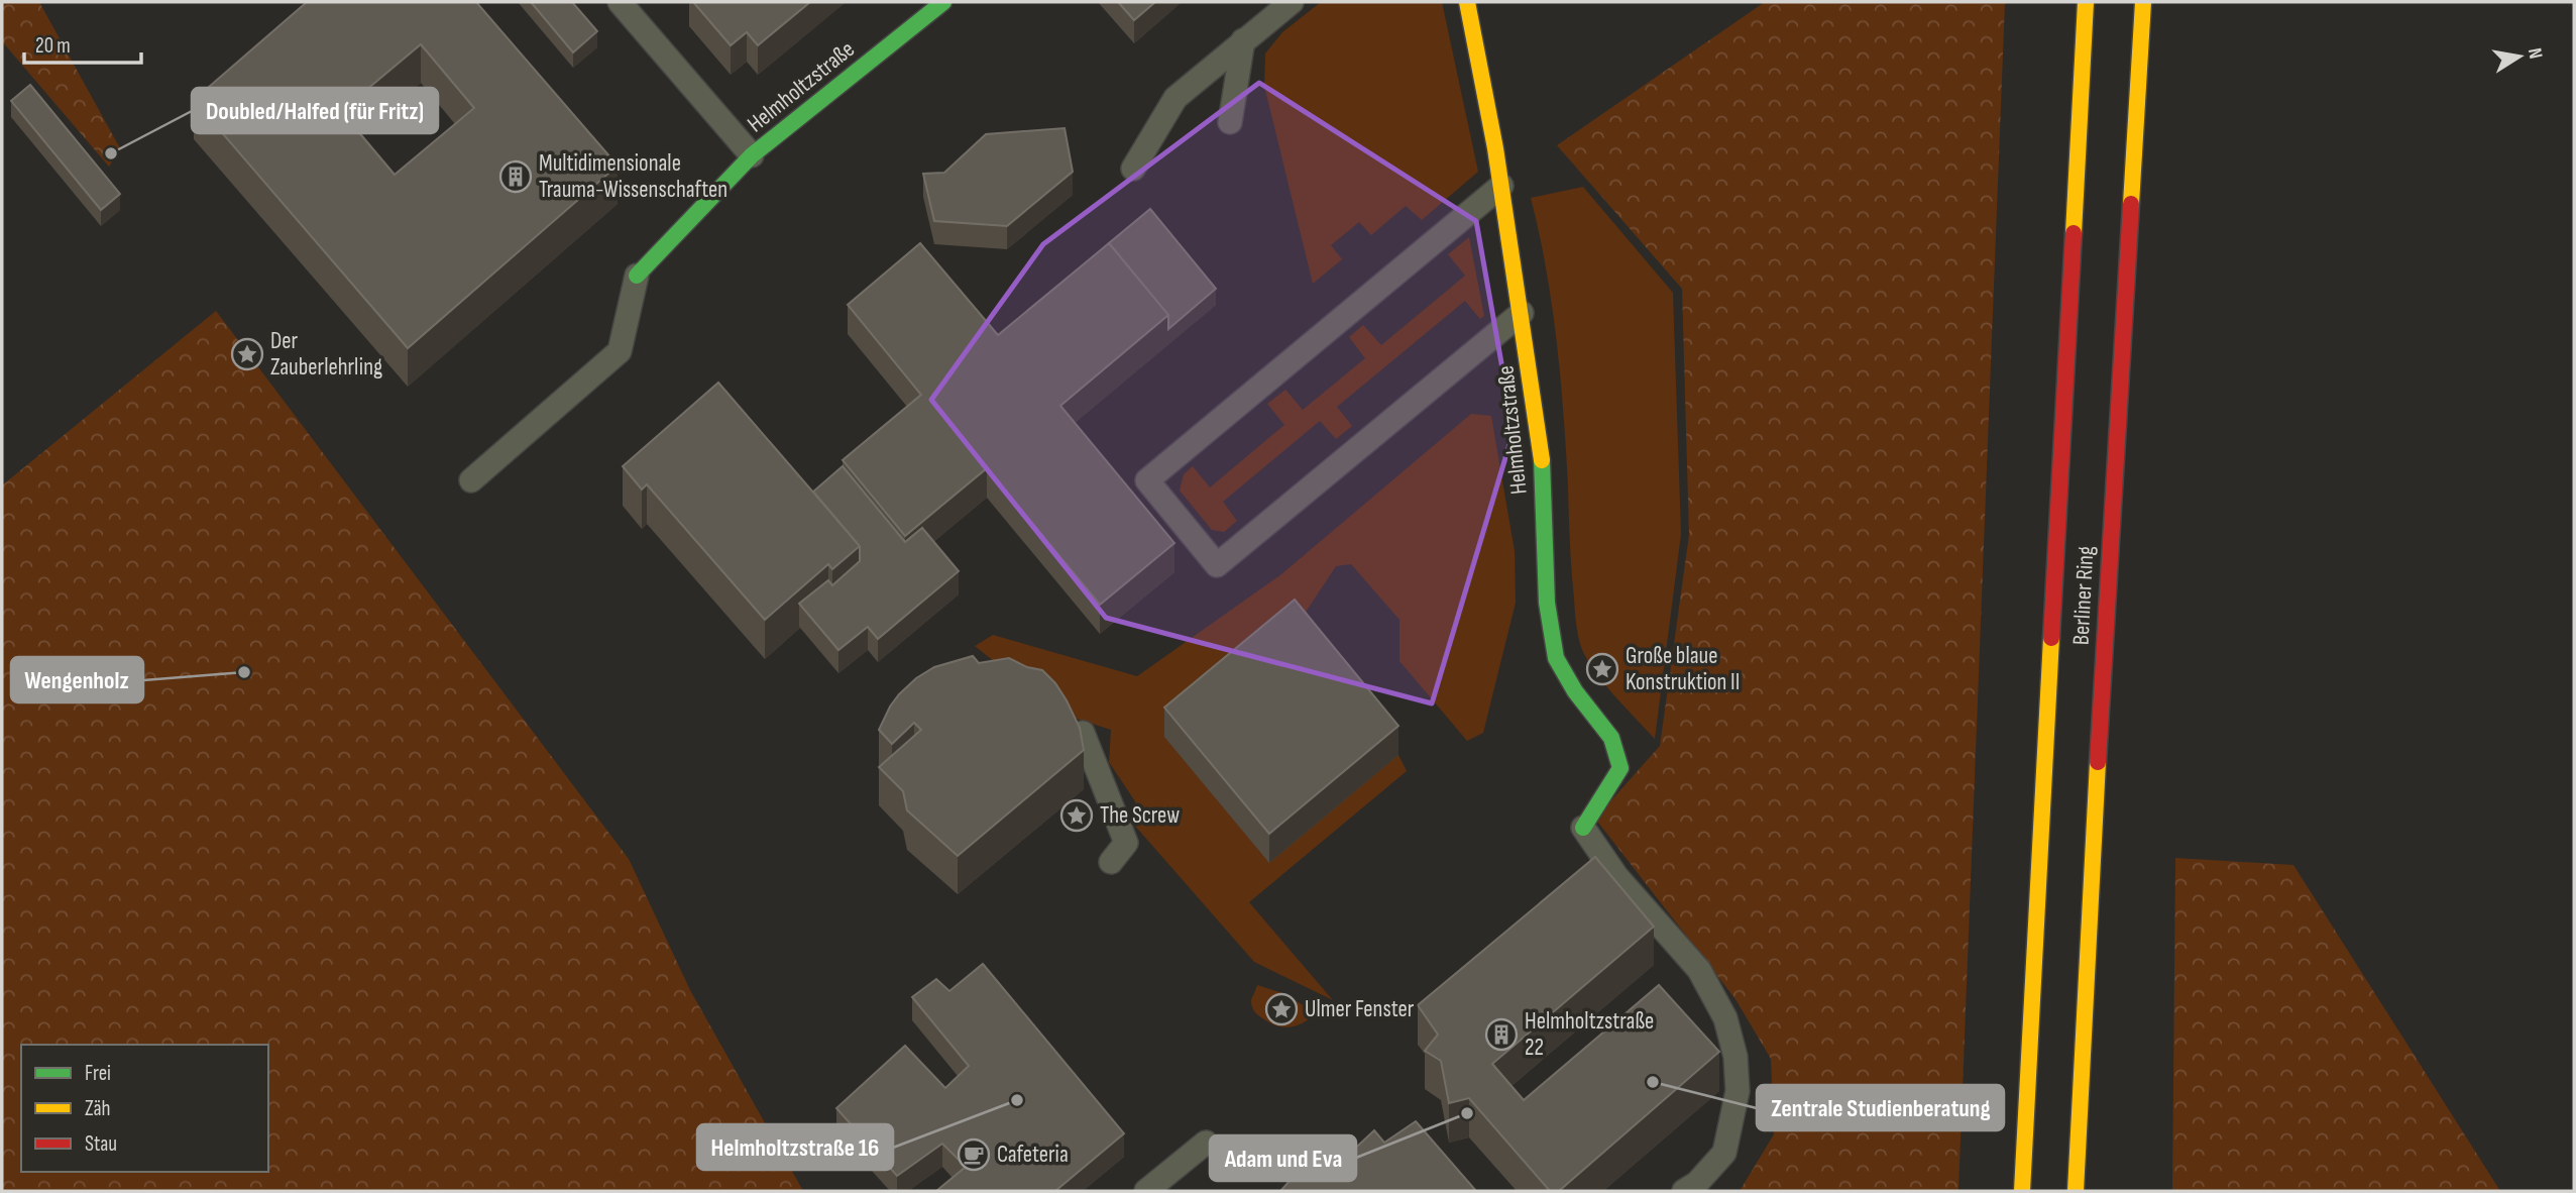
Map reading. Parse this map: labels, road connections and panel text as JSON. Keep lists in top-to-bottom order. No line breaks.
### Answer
{"streets":{"main road":["Helmholtzstraße","Berliner Ring"]},"places":{"other":["Doubled/Halfed (für Fritz)","Wengenholz","Zentrale Studienberatung","Helmholtzstraße 16","Adam und Eva"],"building":["Multidimensionale Trauma-Wissenschaften","Helmholtzstraße 22"],"place":["Der Zauberlehrling","Große blaue Konstruktion II","The Screw","Ulmer Fenster"],"cafe":["Cafeteria"]},"legend":["Frei","Zäh","Stau"],"scale_bar":"20 m","north":"right"}
